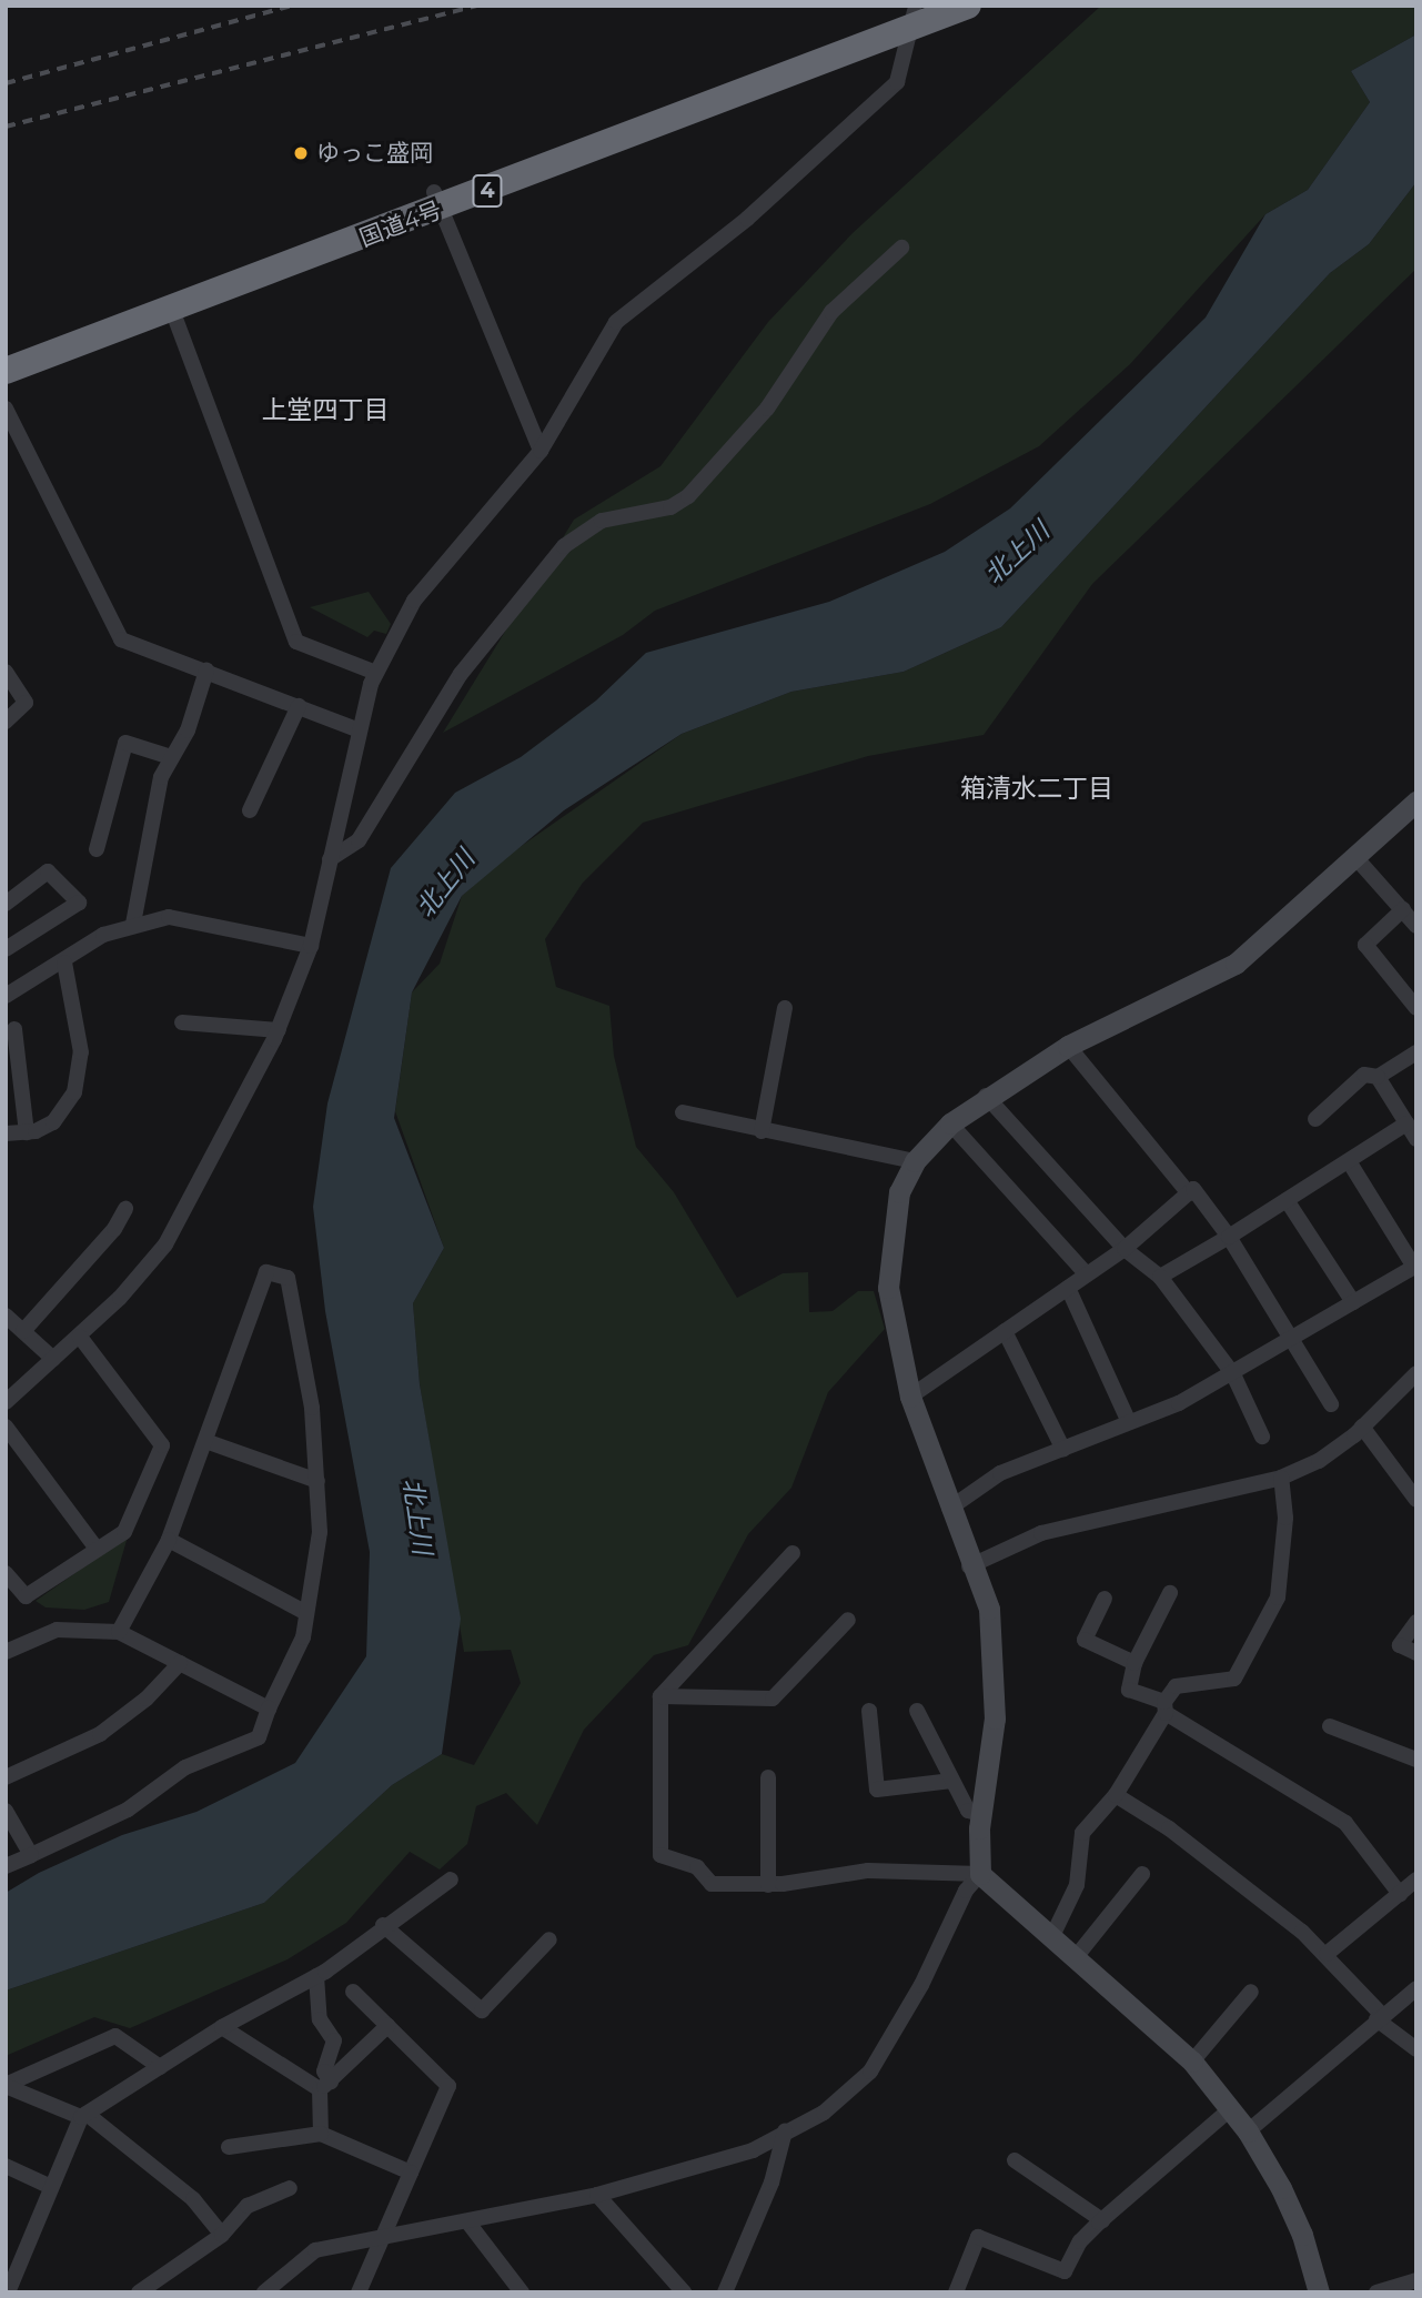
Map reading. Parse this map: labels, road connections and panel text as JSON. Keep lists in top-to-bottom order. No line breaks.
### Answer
{"streets":{"highway":["4","国道4号"]},"districts":["上堂四丁目","箱清水二丁目"],"water":["北上川"],"places":["ゆっこ盛岡"]}
